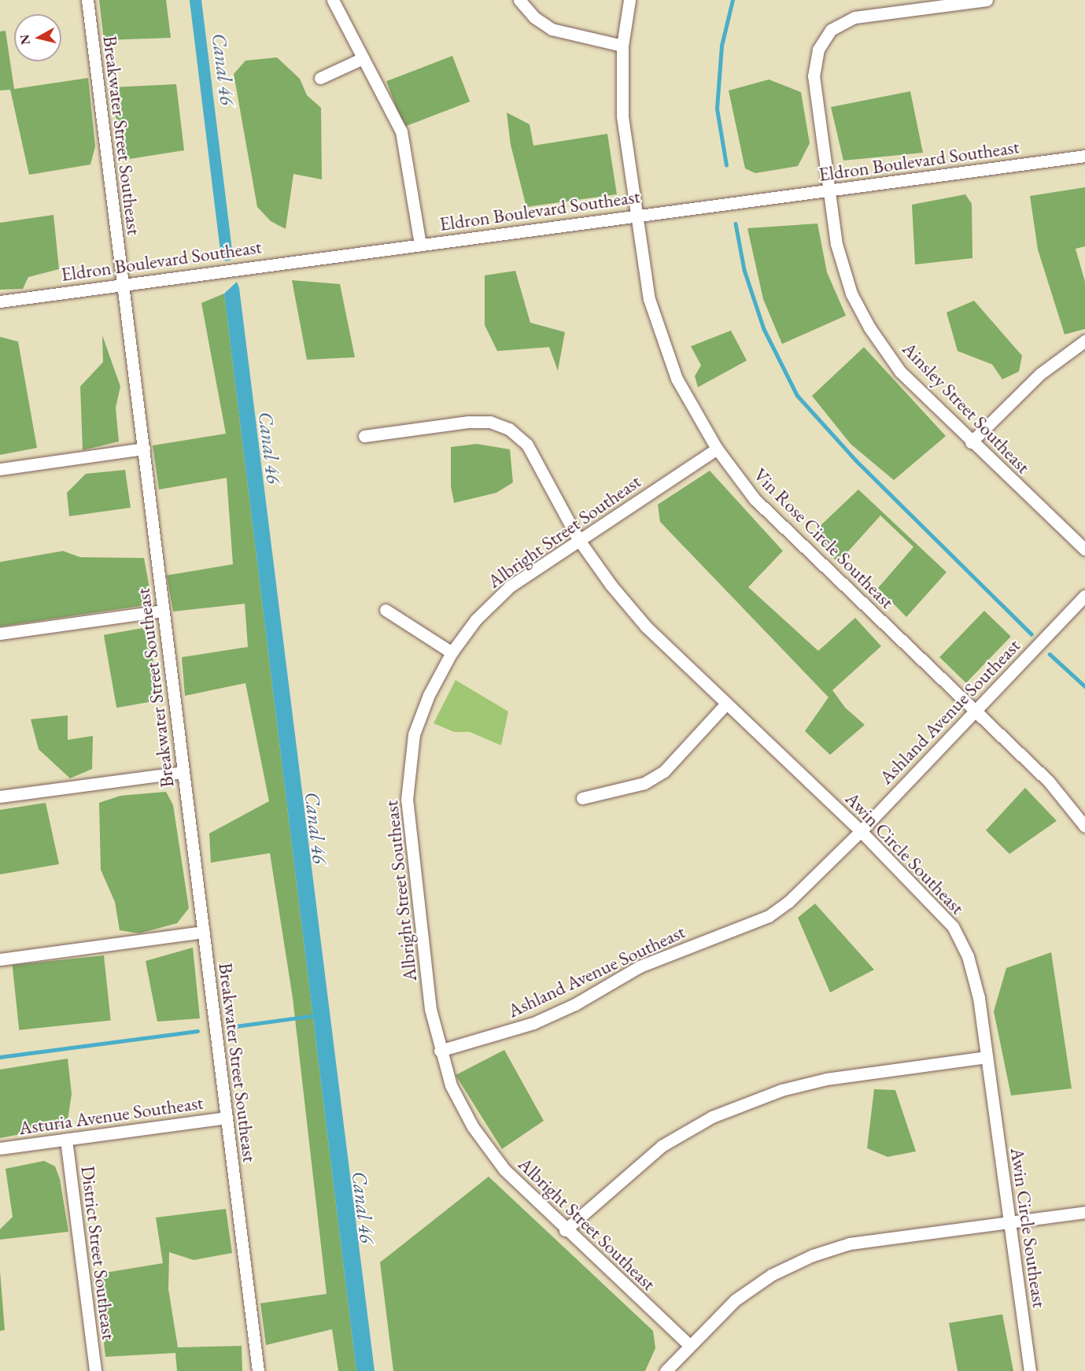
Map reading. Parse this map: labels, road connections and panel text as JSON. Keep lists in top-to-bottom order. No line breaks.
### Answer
{"streets":{"street":["Breakwater Street Southeast","Eldron Boulevard Southeast","Ainsley Street Southeast","Albright Street Southeast","Vin Rose Circle Southeast","Ashland Avenue Southeast","Awin Circle Southeast","Asturia Avenue Southeast","District Street Southeast"]},"crossings":[["Breakwater Street Southeast","Eldron Boulevard Southeast"],["Breakwater Street Southeast","Asturia Avenue Southeast"],["Eldron Boulevard Southeast","Ainsley Street Southeast"],["Eldron Boulevard Southeast","Vin Rose Circle Southeast"],["Albright Street Southeast","Vin Rose Circle Southeast"],["Albright Street Southeast","Ashland Avenue Southeast"],["Albright Street Southeast","Awin Circle Southeast"],["Vin Rose Circle Southeast","Ashland Avenue Southeast"],["Ashland Avenue Southeast","Awin Circle Southeast"],["Asturia Avenue Southeast","District Street Southeast"]],"water":["Canal 46"],"north":"left"}
